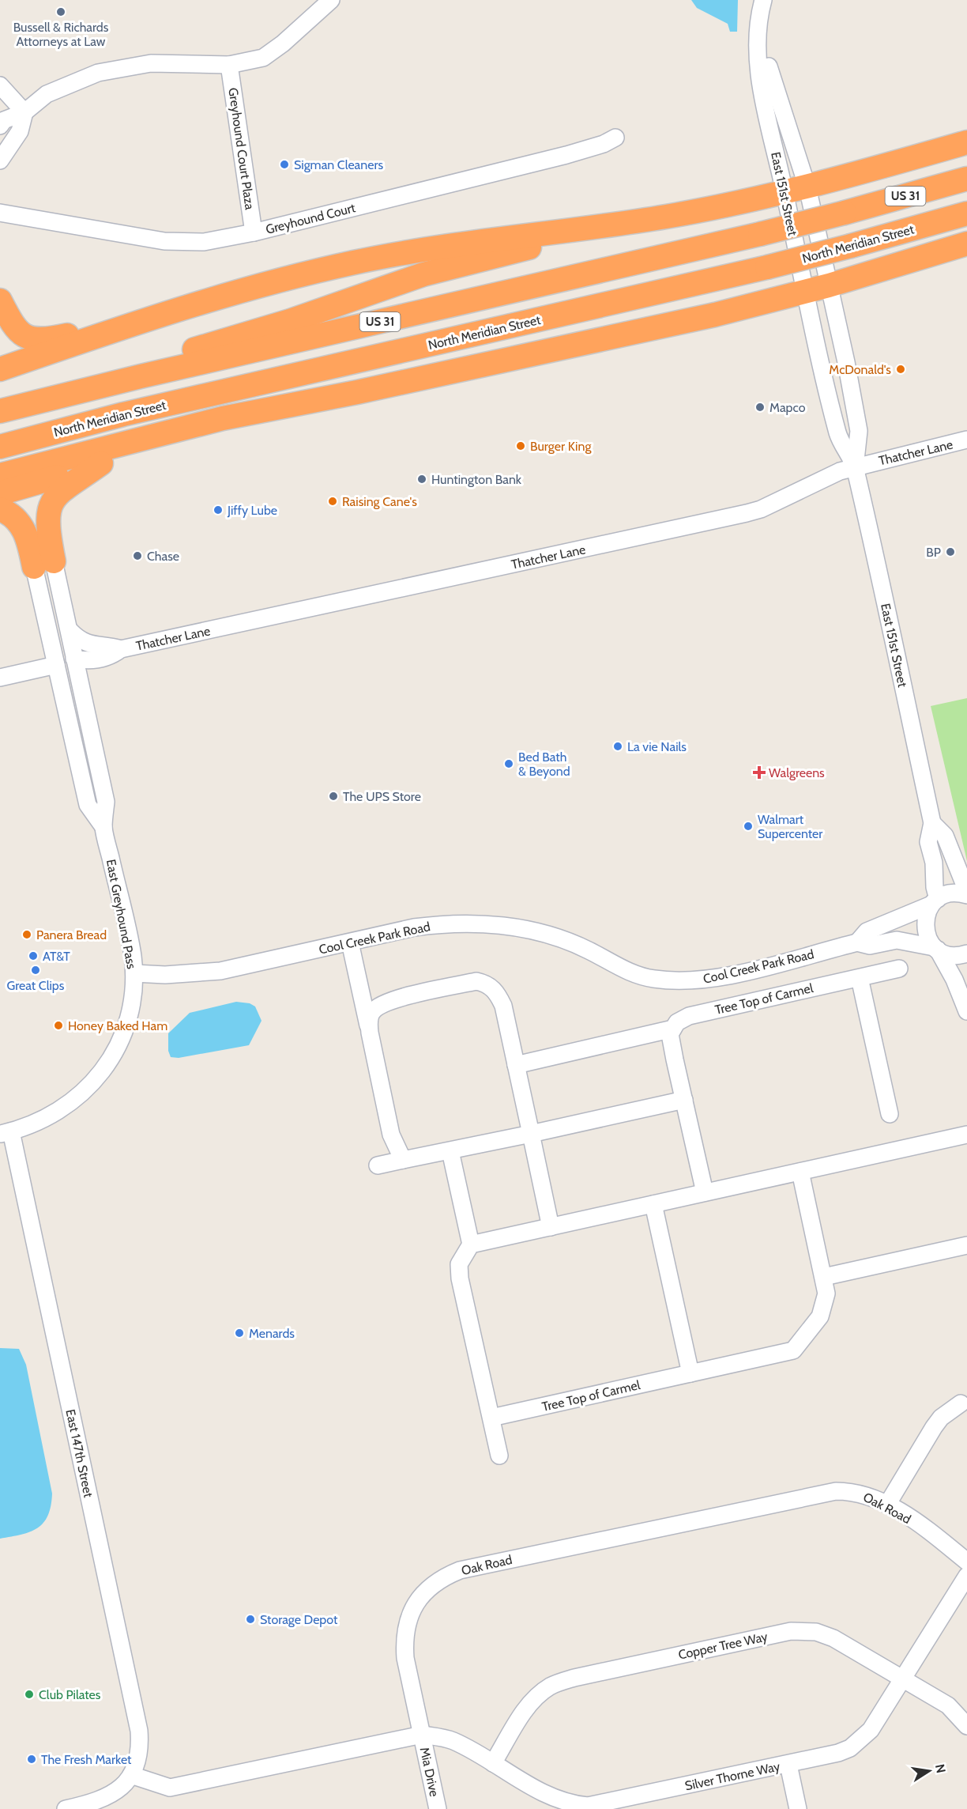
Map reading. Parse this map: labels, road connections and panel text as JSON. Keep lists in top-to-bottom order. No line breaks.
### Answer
{"streets":{"highway":["US 31","North Meridian Street"],"street":["Greyhound Court Plaza","East 151st Street","Greyhound Court","Thatcher Lane","East Greyhound Pass","Cool Creek Park Road","Tree Top of Carmel","East 147th Street","Oak Road","Copper Tree Way","Mia Drive","Silver Thorne Way"]},"crossings":[["Greyhound Court Plaza","Greyhound Court"],["East 151st Street","Thatcher Lane"],["East 151st Street","Cool Creek Park Road"],["Thatcher Lane","East Greyhound Pass"],["East Greyhound Pass","Cool Creek Park Road"],["East Greyhound Pass","East 147th Street"],["Oak Road","Mia Drive"],["Oak Road","Silver Thorne Way"],["Copper Tree Way","Silver Thorne Way"],["Mia Drive","Silver Thorne Way"]],"places":{"other":["Bussell & Richards Attorneys at Law","Sigman Cleaners","McDonald's","Mapco","Burger King","Huntington Bank","Raising Cane's","Jiffy Lube","BP","Chase","La vie Nails","Bed Bath & Beyond","The UPS Store","Walmart Supercenter","Panera Bread","AT&T","Great Clips","Honey Baked Ham","Menards","Storage Depot","Club Pilates","The Fresh Market"],"health":["Walgreens"]},"north":"right"}
